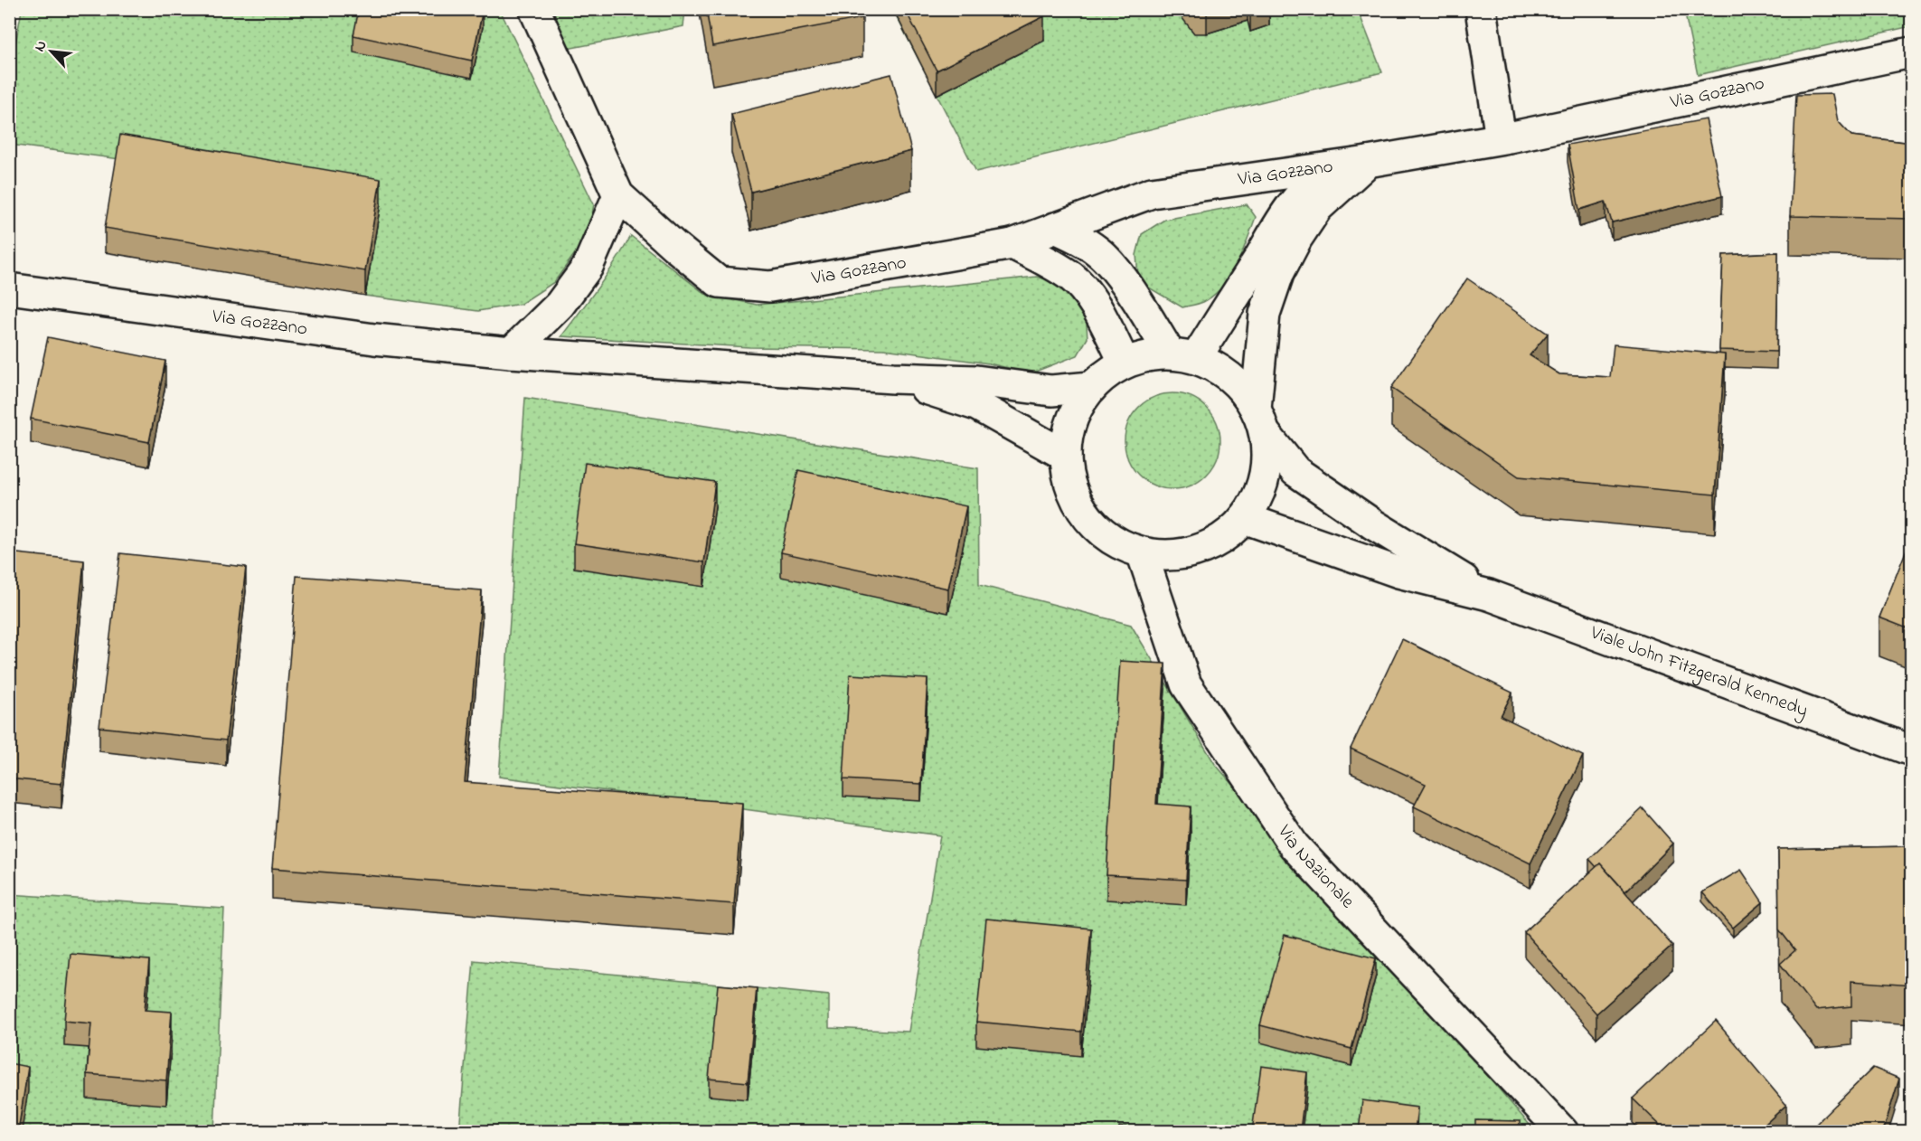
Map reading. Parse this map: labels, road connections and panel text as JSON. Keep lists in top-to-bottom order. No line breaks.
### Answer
{"streets":{"street":["Via Gozzano","Viale John Fitzgerald Kennedy","Via Nazionale"]},"north":"top left"}
